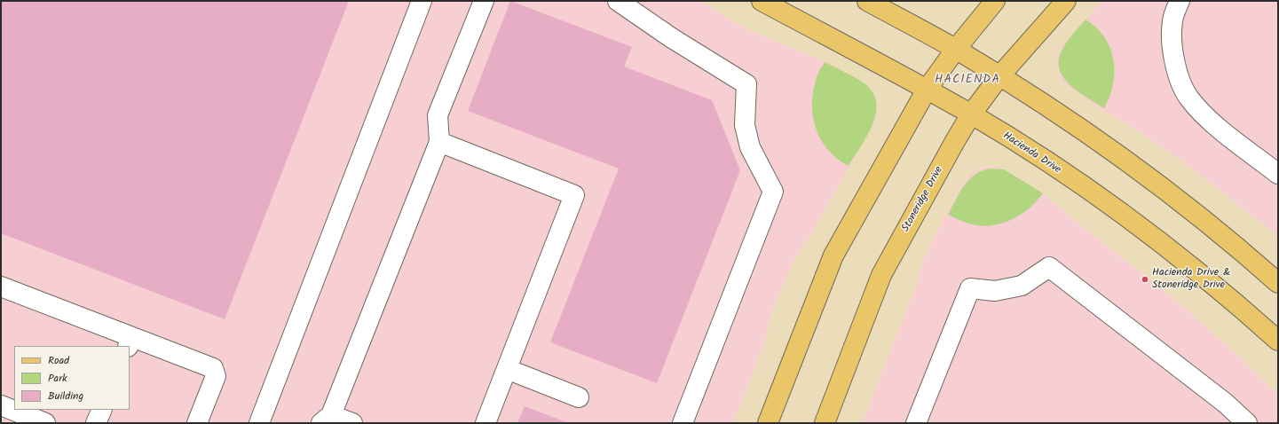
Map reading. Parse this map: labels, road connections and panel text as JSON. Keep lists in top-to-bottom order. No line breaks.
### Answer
{"streets":{"main road":["Hacienda Drive","Stoneridge Drive"]},"crossings":[["Hacienda Drive","Stoneridge Drive"]],"districts":["HACIENDA"],"places":["Hacienda Drive & Stoneridge Drive"],"legend":["Road","Park","Building"]}
